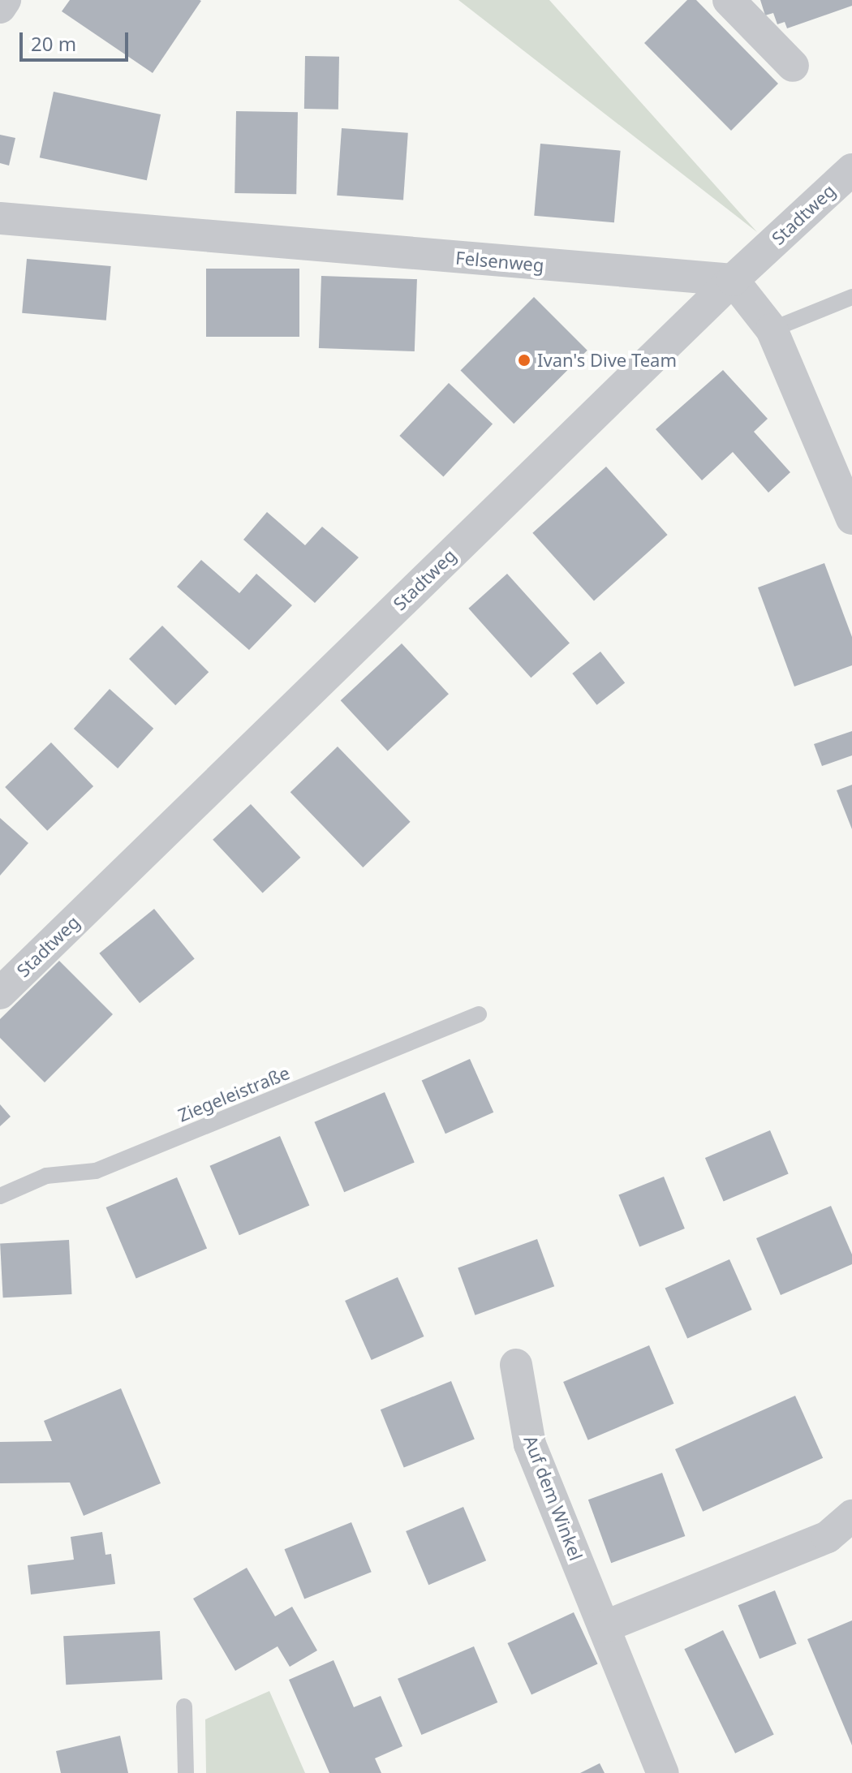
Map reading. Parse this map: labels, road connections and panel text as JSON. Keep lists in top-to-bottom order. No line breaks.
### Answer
{"streets":{"street":["Stadtweg","Felsenweg","Auf dem Winkel"],"lane":["Ziegeleistraße"]},"crossings":[["Stadtweg","Felsenweg"]],"places":["Ivan's Dive Team"],"scale_bar":"20 m"}
